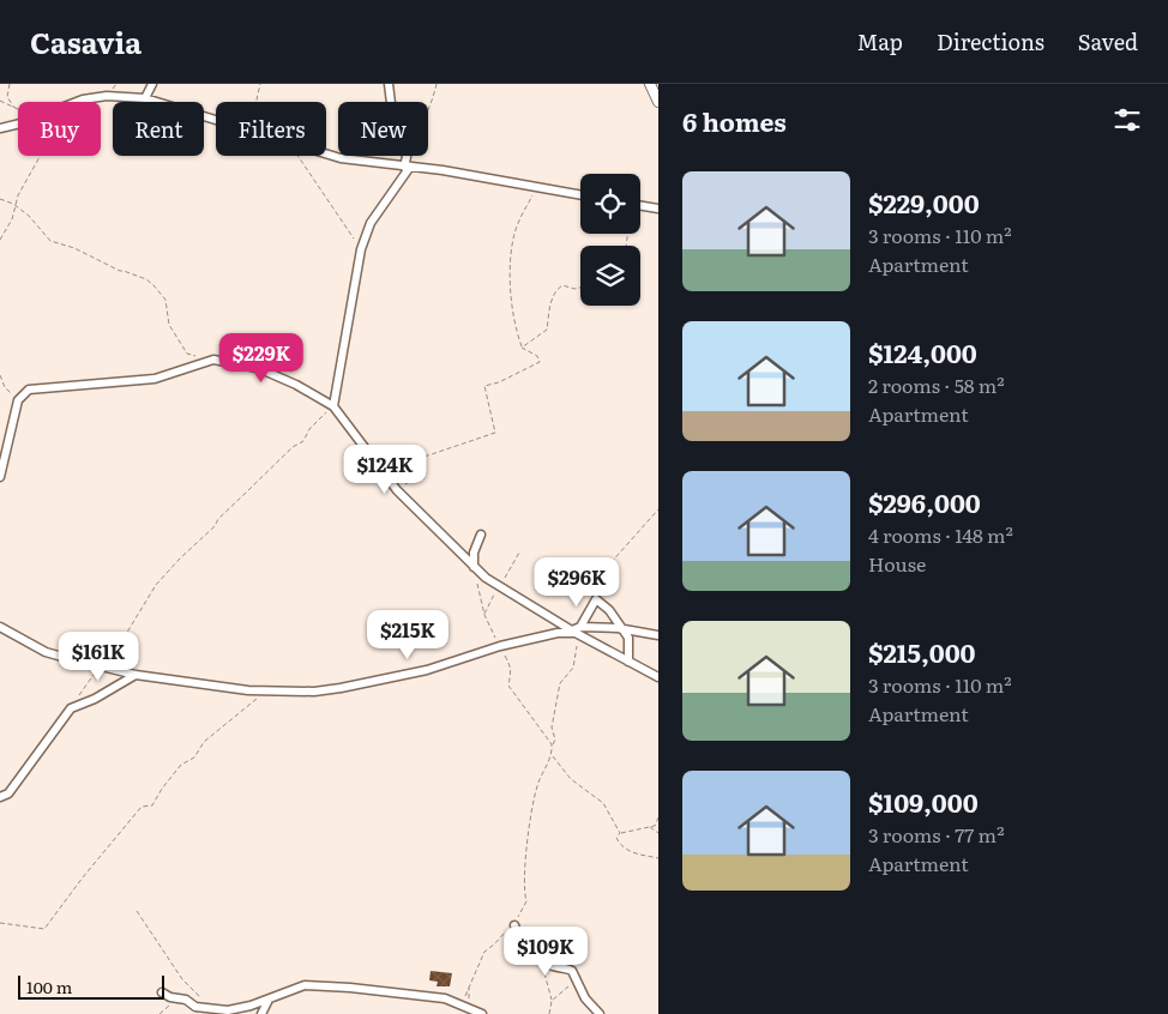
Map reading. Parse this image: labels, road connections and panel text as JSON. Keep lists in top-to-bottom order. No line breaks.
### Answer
{"scale_bar":"100 m","page":{"header":"Casavia","nav":["Map","Directions","Saved"],"heading":"6 homes","chip":["Buy","Rent","Filters","New"],"list":[{"name":"$229,000","note":"3 rooms · 110 m² · Apartment"},{"name":"$124,000","note":"2 rooms · 58 m² · Apartment"},{"name":"$296,000","note":"4 rooms · 148 m² · House"},{"name":"$215,000","note":"3 rooms · 110 m² · Apartment"},{"name":"$109,000","note":"3 rooms · 77 m² · Apartment"}],"price":["$229K","$124K","$296K","$215K","$161K","$109K"],"scale":"100 m"}}
